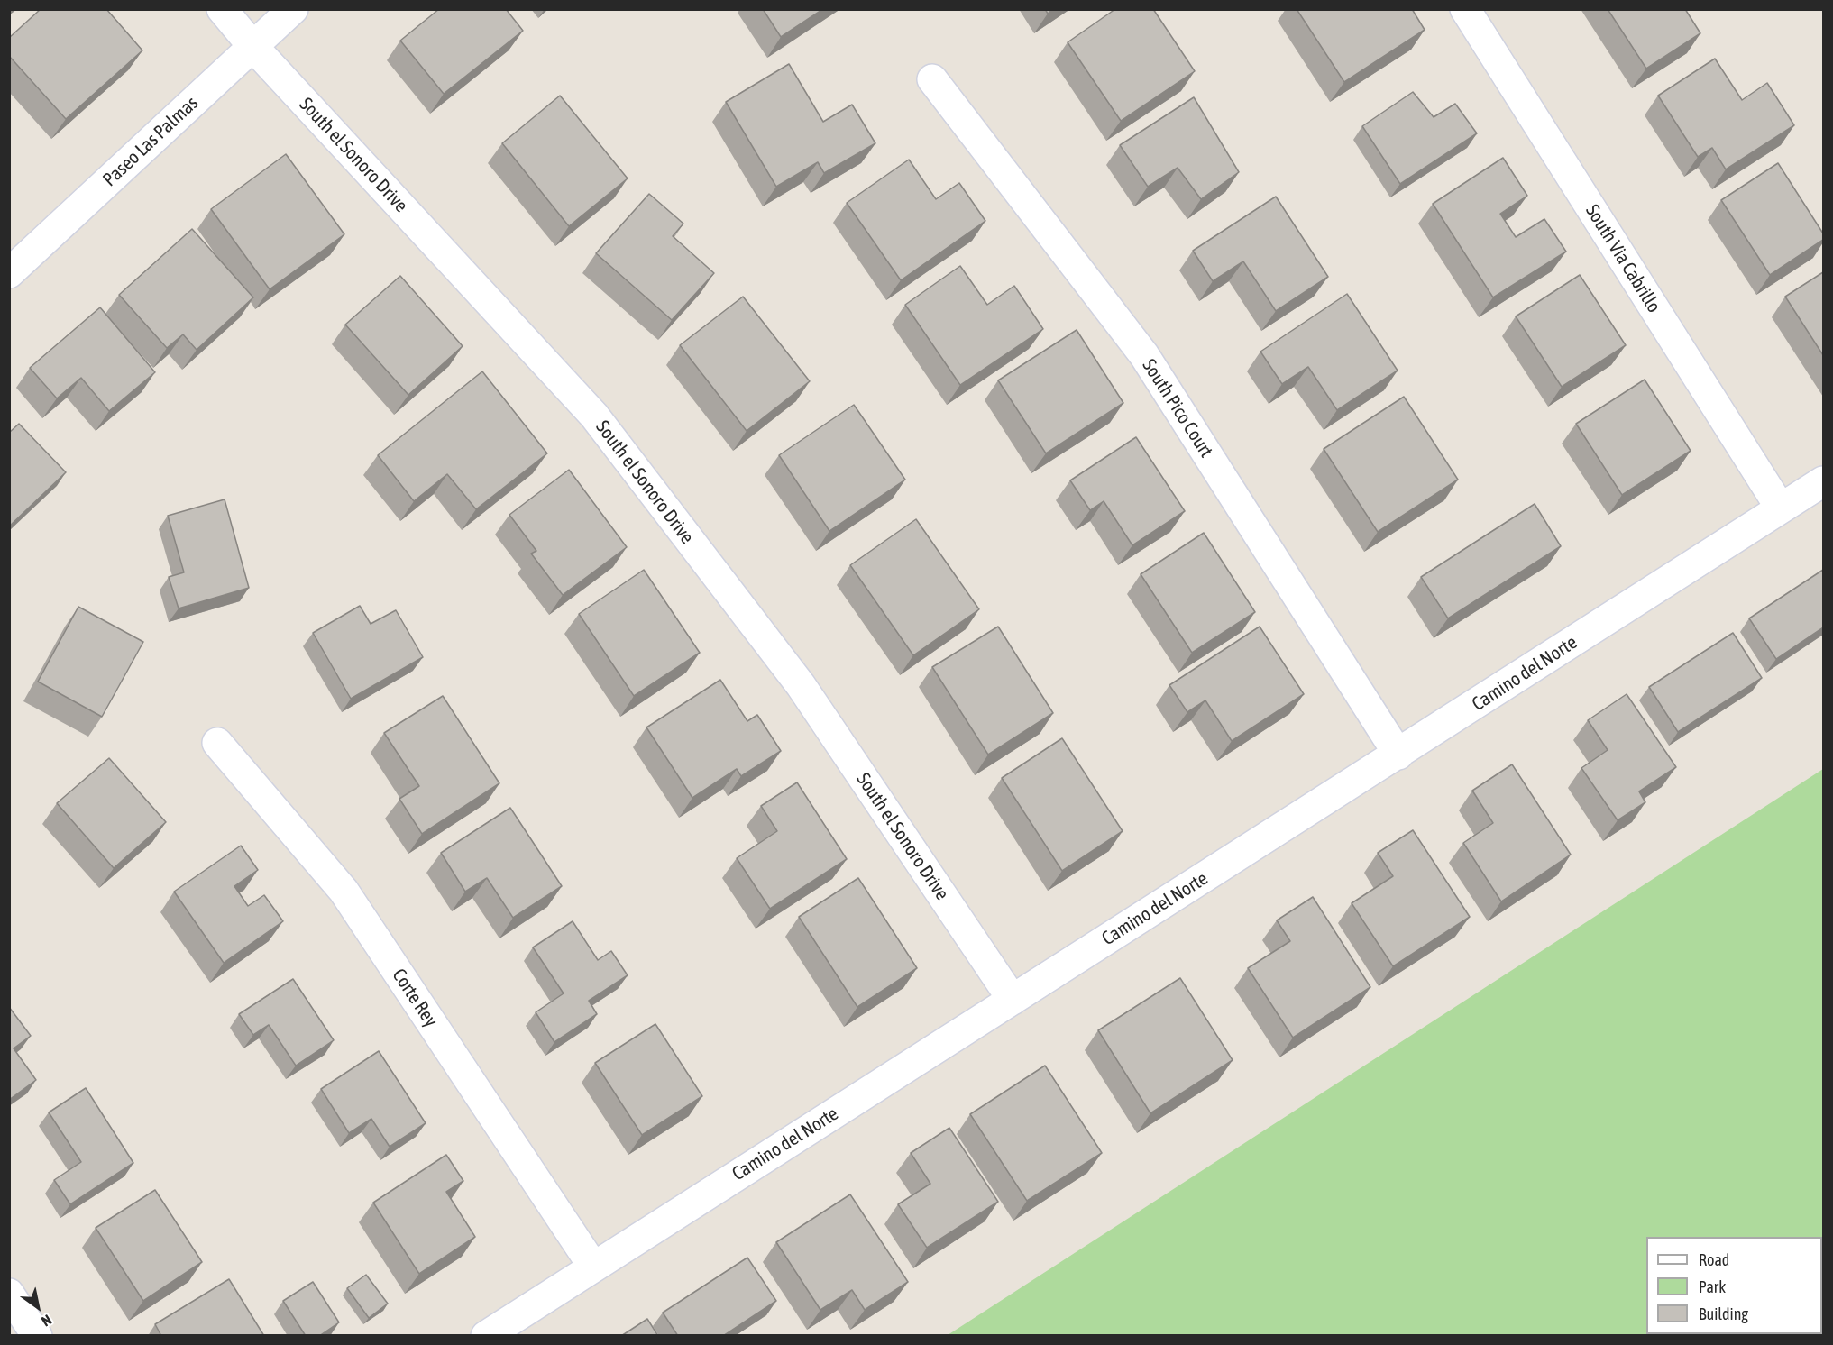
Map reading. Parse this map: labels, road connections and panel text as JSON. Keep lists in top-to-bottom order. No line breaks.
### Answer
{"streets":{"street":["Paseo Las Palmas","South el Sonoro Drive","South Via Cabrillo","South Pico Court","Camino del Norte","Corte Rey"]},"crossings":[["Paseo Las Palmas","South el Sonoro Drive"],["South el Sonoro Drive","Camino del Norte"],["South Via Cabrillo","Camino del Norte"],["South Pico Court","Camino del Norte"],["Camino del Norte","Corte Rey"]],"legend":["Road","Park","Building"],"north":"bottom right"}
